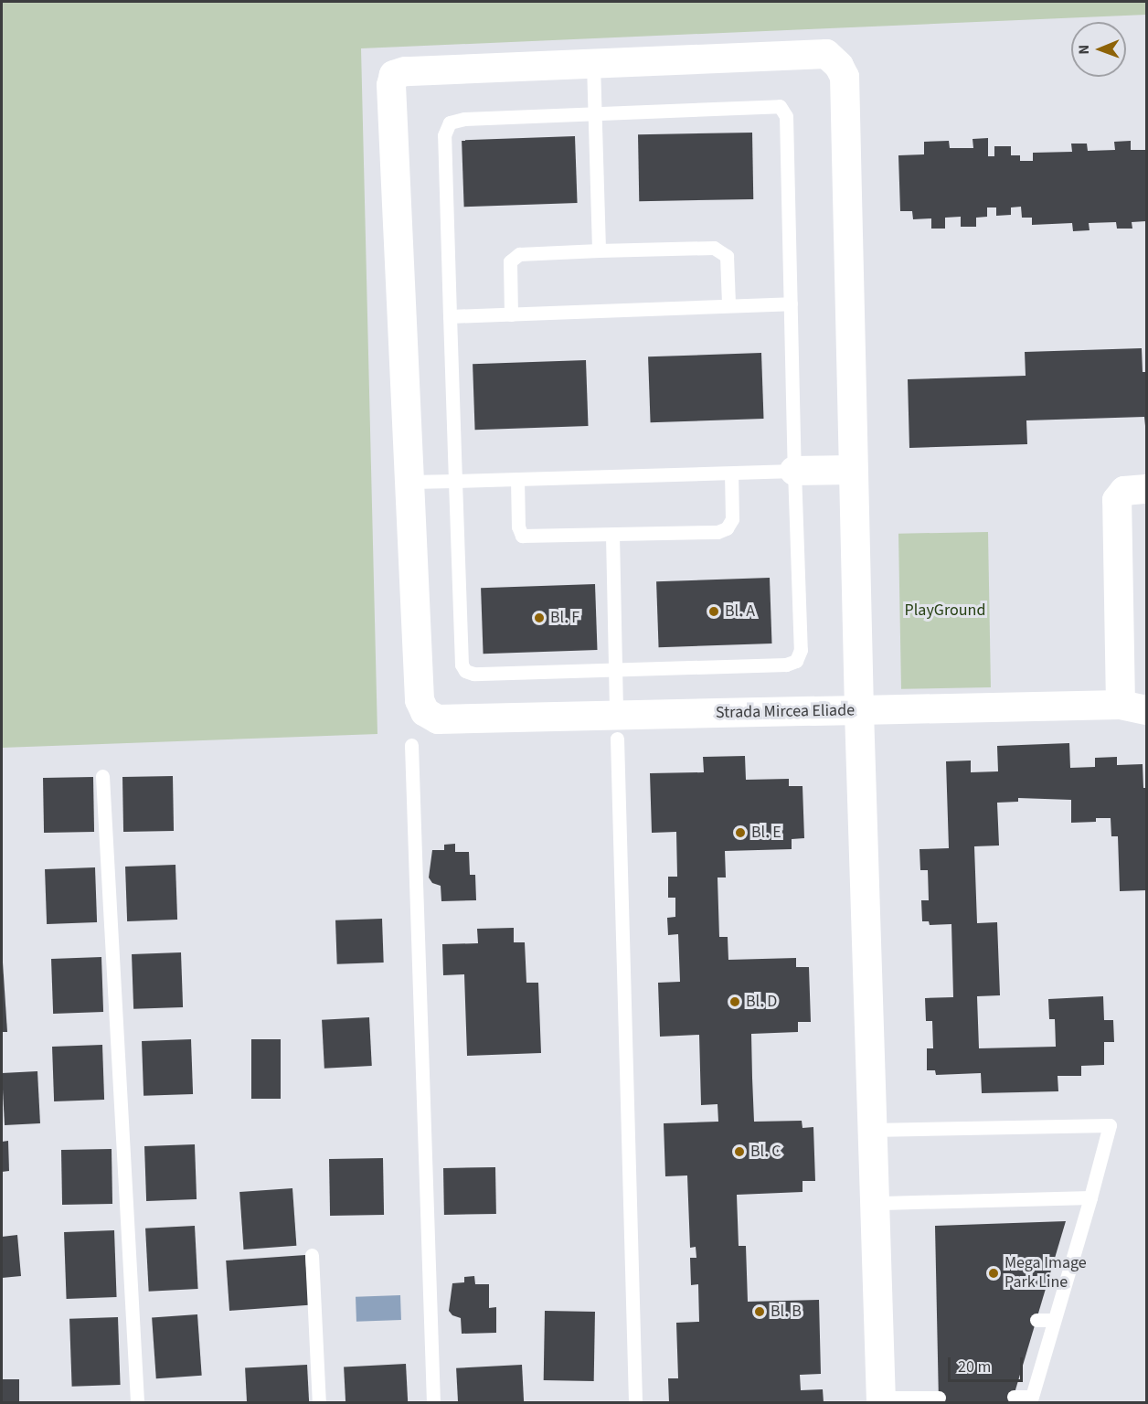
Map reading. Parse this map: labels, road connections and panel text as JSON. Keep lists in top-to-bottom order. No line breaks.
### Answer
{"streets":{"street":["Strada Mircea Eliade"]},"parks":["PlayGround"],"places":["Bl. A","Bl. F","Bl. E","Bl. D","Bl. C","Mega Image Park Line","Bl. B"],"scale_bar":"20 m","north":"left"}
